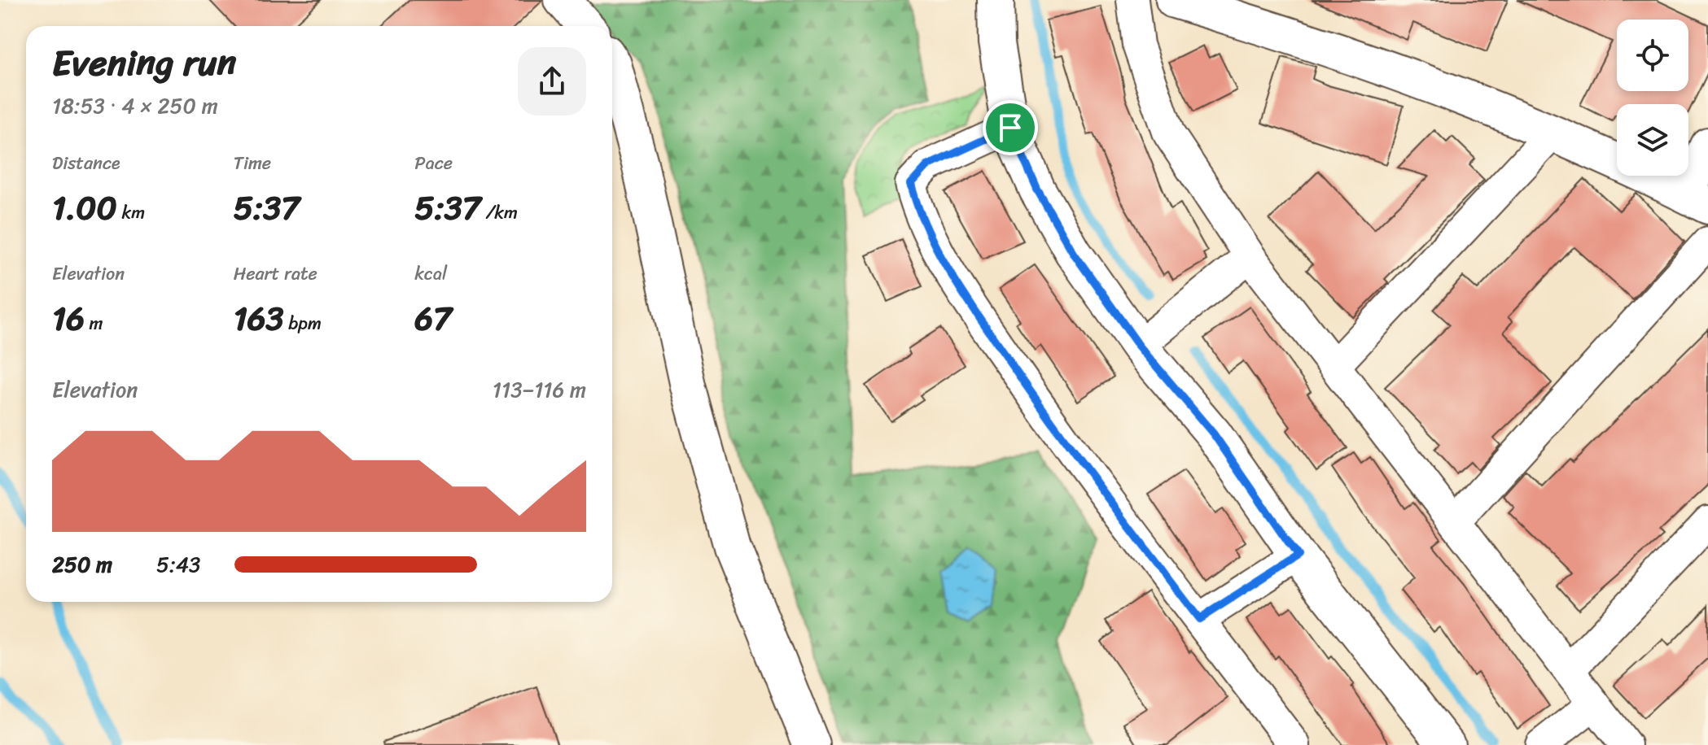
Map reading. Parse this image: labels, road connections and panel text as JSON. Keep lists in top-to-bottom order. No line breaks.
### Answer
{"page":{"heading":["Evening run","18:53 · 4 × 250 m"],"stats":[["Distance","1.00 km"],["Time","5:37"],["Pace","5:37 /km"],["Elevation","16 m"],["Heart rate","163 bpm"],["kcal","67"]],"chart":["Elevation","113–116 m"],"list":[{"name":"250 m","note":"5:43"}]}}
